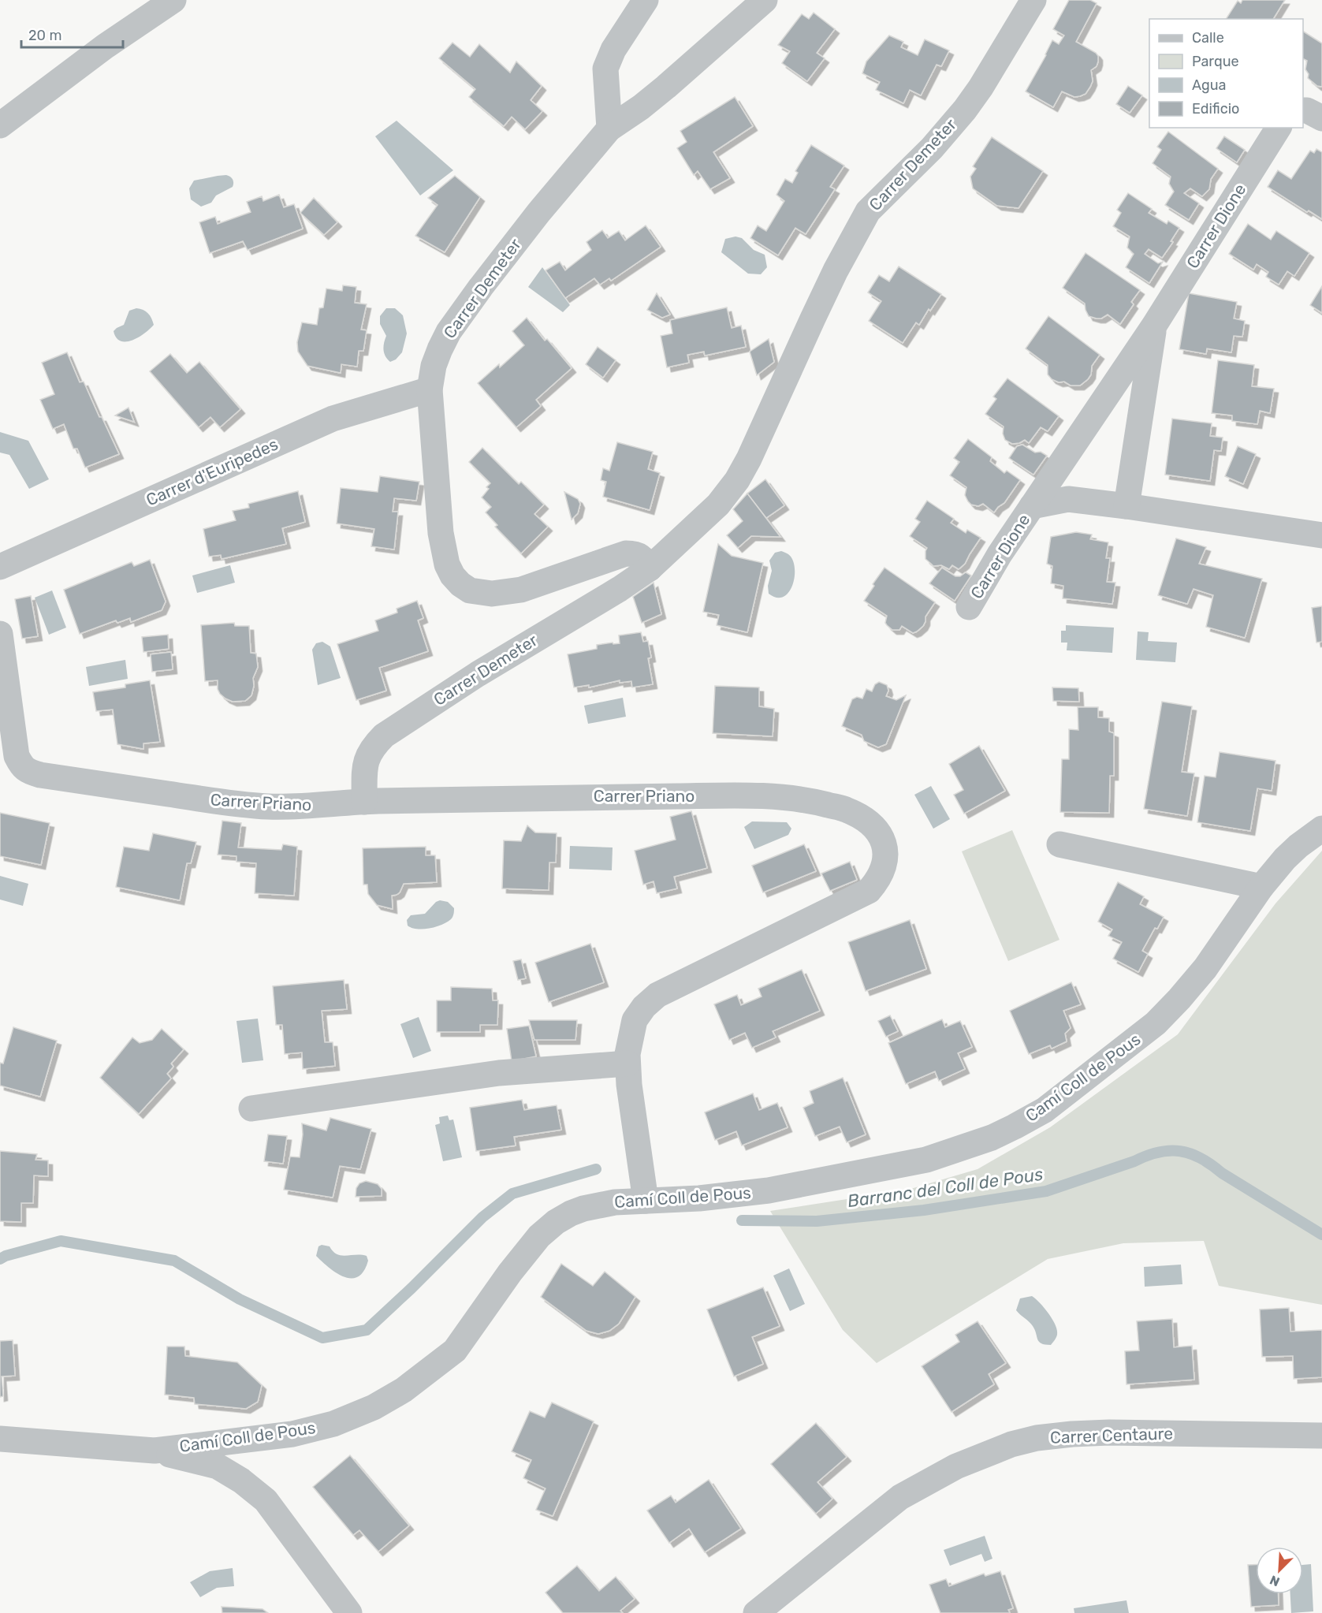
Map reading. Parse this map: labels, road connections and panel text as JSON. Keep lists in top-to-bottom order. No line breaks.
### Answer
{"streets":{"street":["Carrer Demeter","Carrer Dione","Carrer d'Euripedes","Carrer Priano","Camí Coll de Pous","Carrer Centaure"]},"crossings":[["Carrer Demeter","Carrer d'Euripedes"],["Carrer Demeter","Carrer Priano"],["Carrer Priano","Camí Coll de Pous"]],"water":["Barranc del Coll de Pous"],"legend":["Calle","Parque","Agua","Edificio"],"scale_bar":"20 m","north":"bottom left"}
